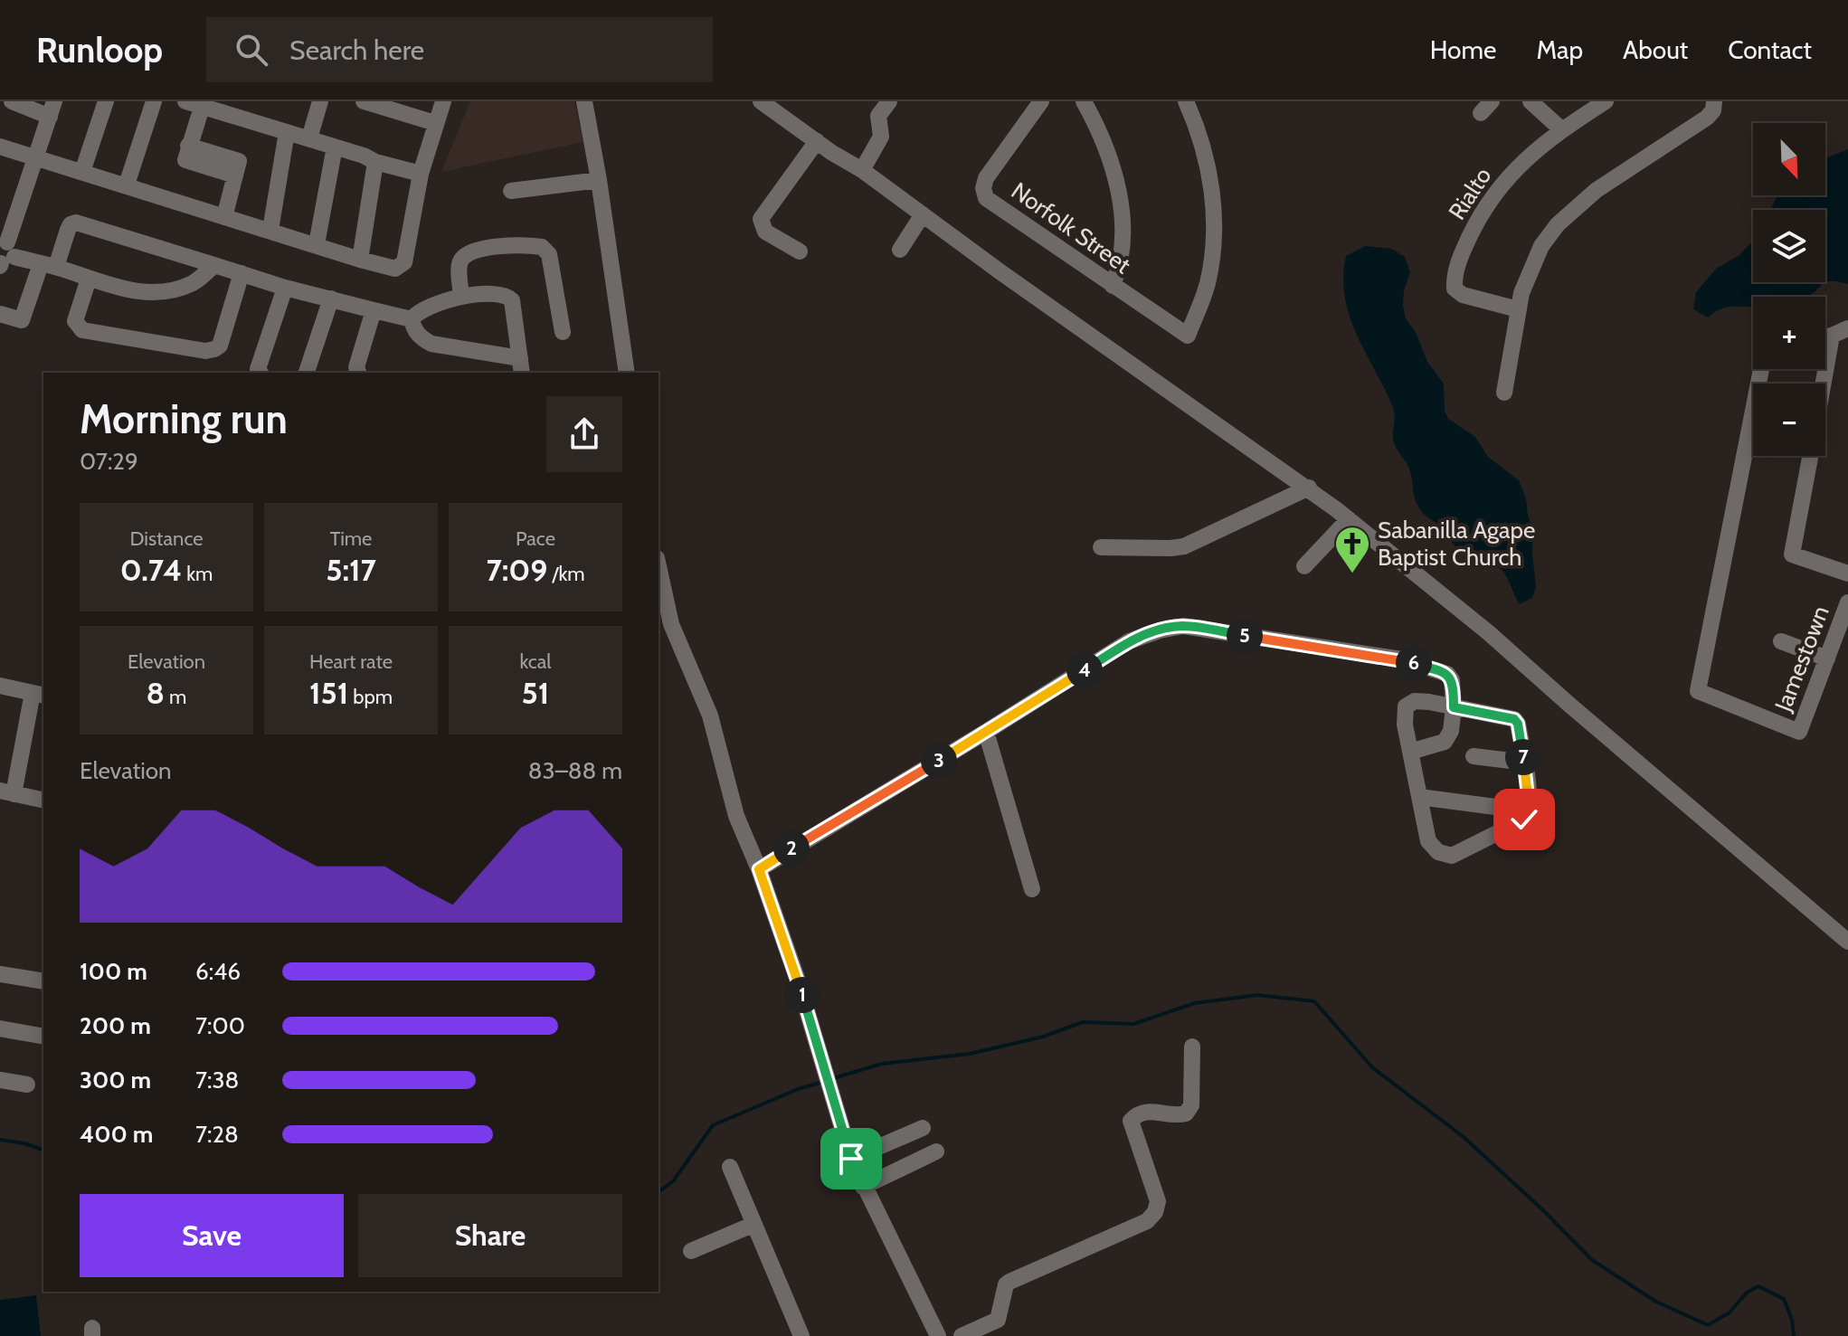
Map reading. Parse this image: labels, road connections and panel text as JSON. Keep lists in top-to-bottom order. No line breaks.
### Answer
{"streets":{"street":["Rialto","Norfolk Street","Jamestown"]},"places":{"church":["Sabanilla Agape Baptist Church"]},"north":"bottom right","page":{"header":"Runloop","search":"Search here","nav":["Home","Map","About","Contact"],"map_buttons":["+","−"],"heading":["Morning run","07:29"],"stats":[["Distance","0.74 km"],["Time","5:17"],["Pace","7:09 /km"],["Elevation","8 m"],["Heart rate","151 bpm"],["kcal","51"]],"pins":["5","6","4","7","3","2","1"],"chart":["Elevation","83–88 m"],"list":[{"name":"100 m","note":"6:46"},{"name":"200 m","note":"7:00"},{"name":"300 m","note":"7:38"},{"name":"400 m","note":"7:28"}],"buttons":["Save","Share"]}}
